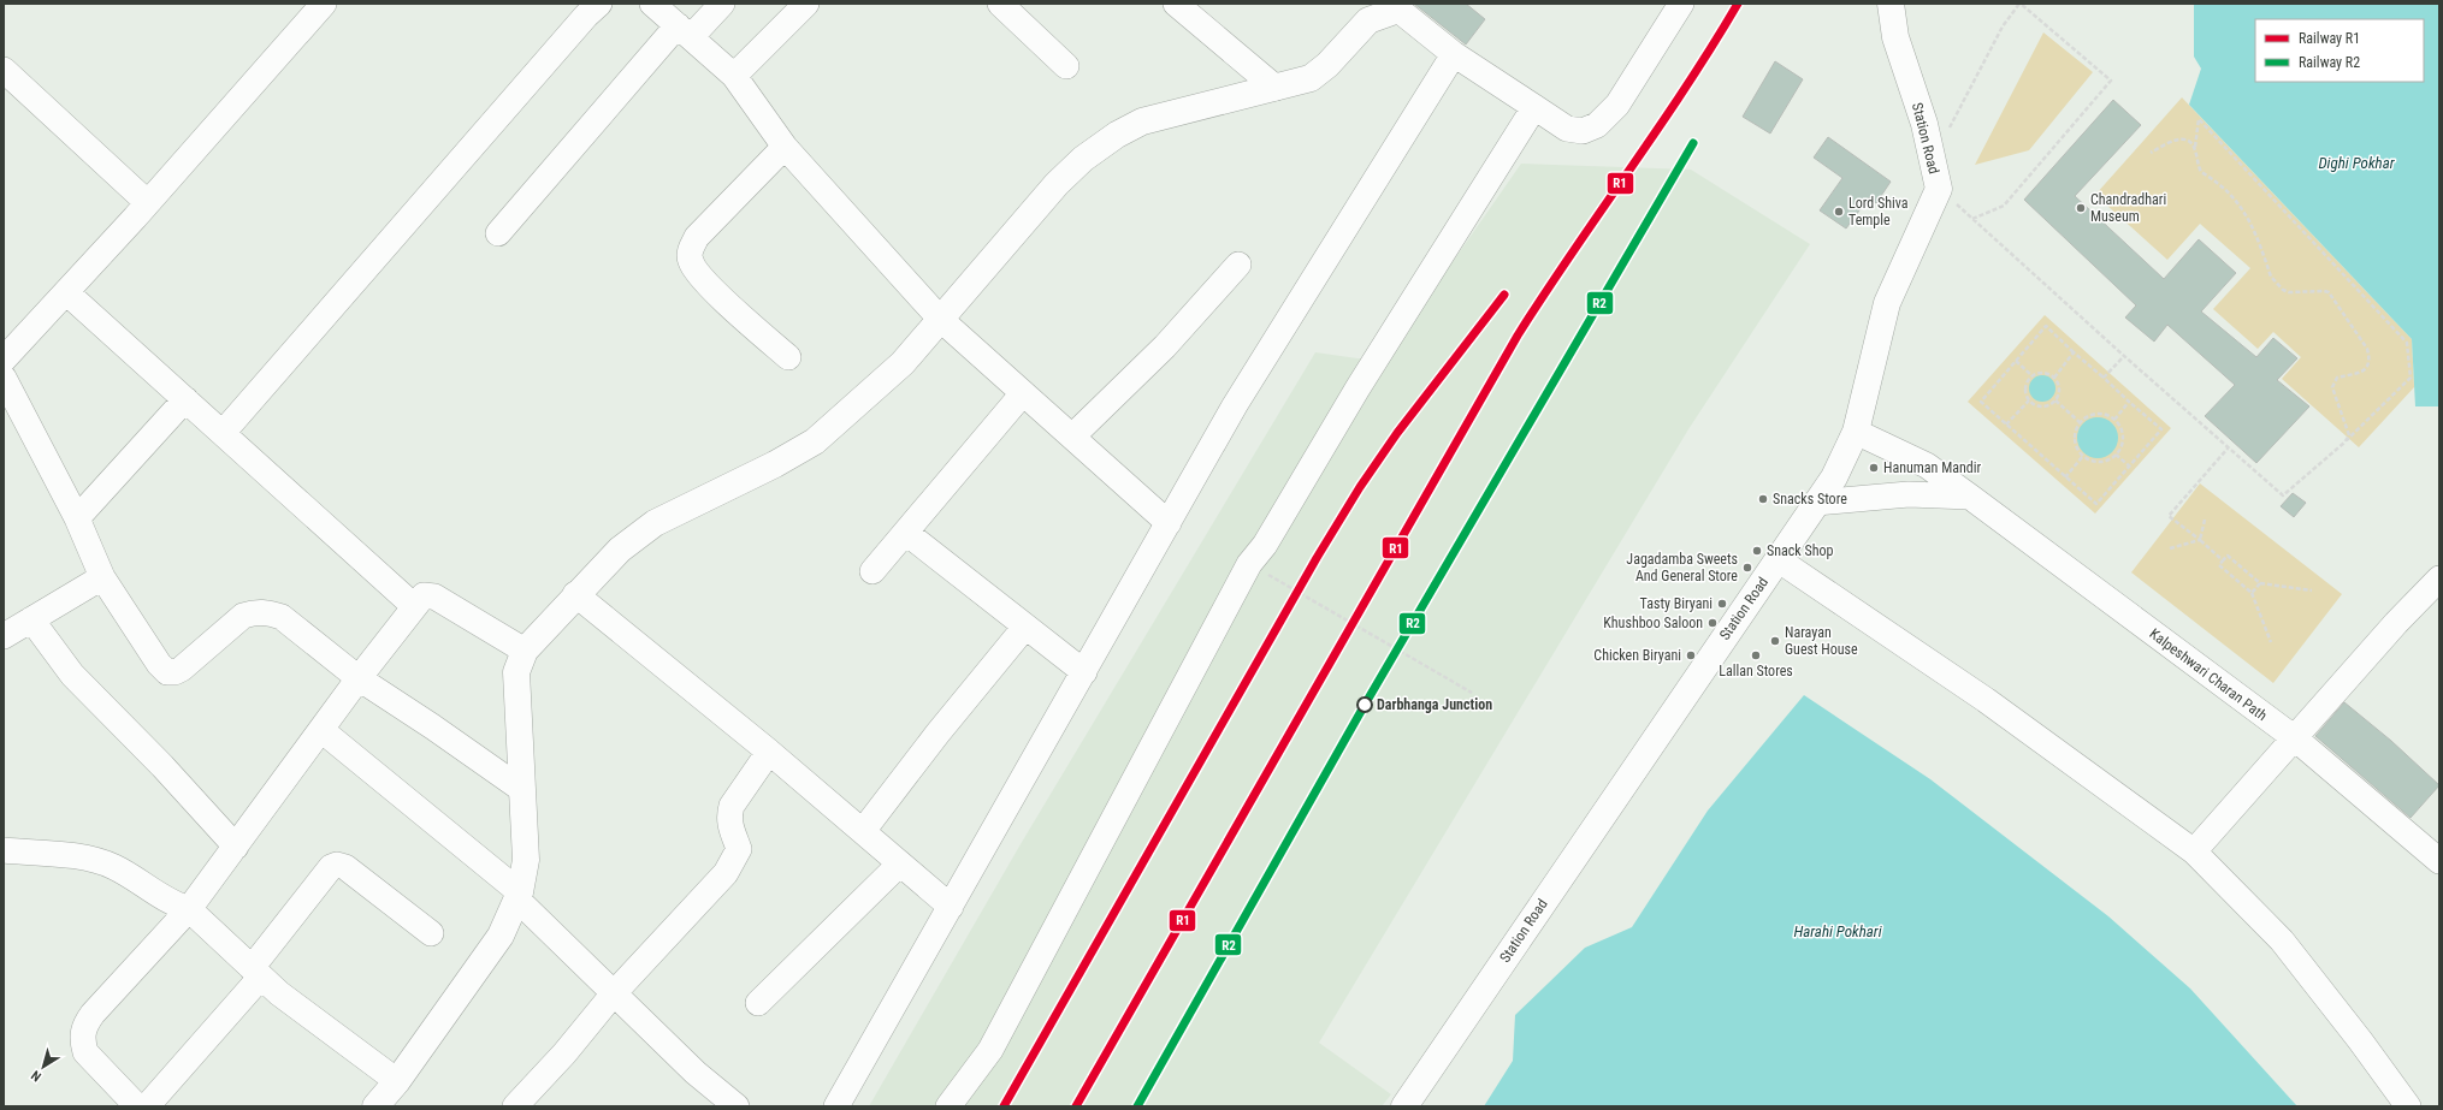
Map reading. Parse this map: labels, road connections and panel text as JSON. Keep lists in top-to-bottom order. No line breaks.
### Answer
{"streets":{"main road":["Station Road"],"street":["Kalpeshwari Charan Path"]},"crossings":[["Station Road","Kalpeshwari Charan Path"]],"water":["Dighi Pokhar","Harahi Pokhari"],"places":["Chandradhari Museum","Lord Shiva Temple","Hanuman Mandir","Snacks Store","Snack Shop","Jagadamba Sweets And General Store","Tasty Biryani","Khushboo Saloon","Narayan Guest House","Chicken Biryani","Lallan Stores","Darbhanga Junction"],"lines":["rail line R1","rail line R2"],"legend":["Railway R1","Railway R2"],"north":"bottom left"}
